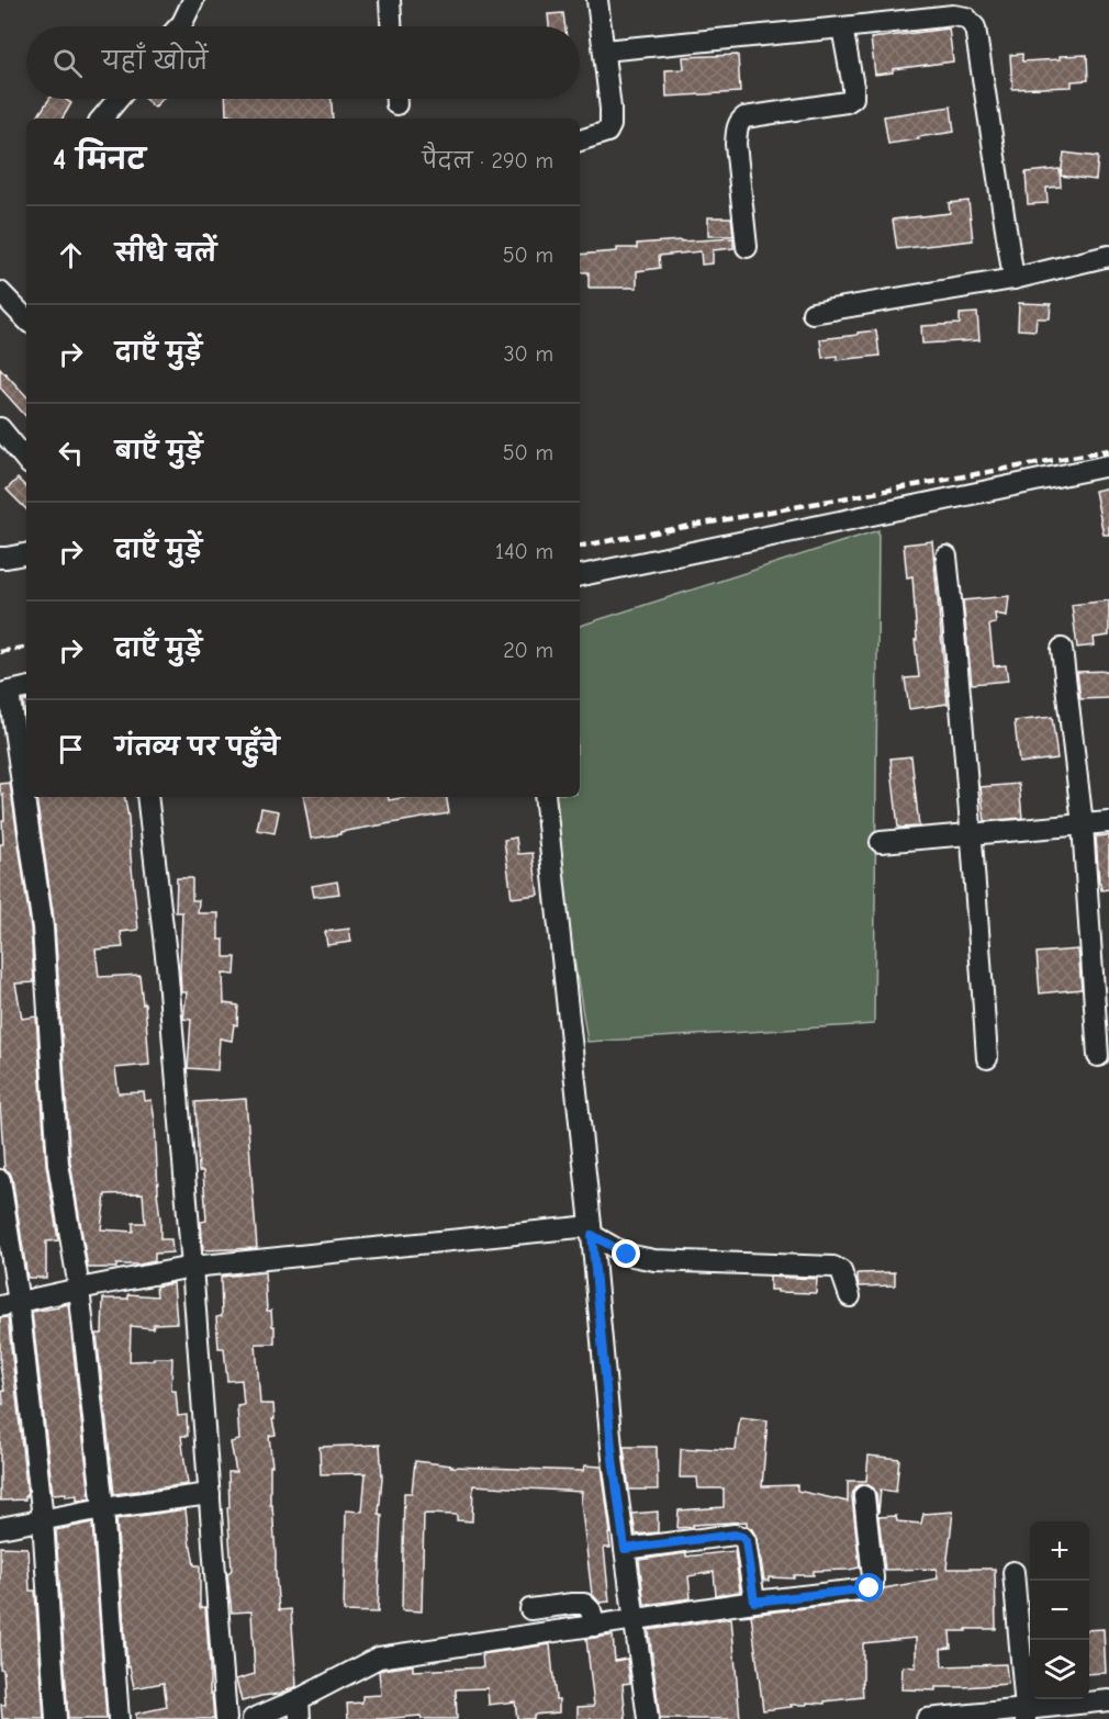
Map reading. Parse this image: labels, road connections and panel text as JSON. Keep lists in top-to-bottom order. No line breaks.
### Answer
{"page":{"search":"यहाँ खोजें","heading":["4 मिनट","पैदल · 290 m"],"list":[["सीधे चलें","50 m"],["दाएँ मुड़ें","30 m"],["बाएँ मुड़ें","50 m"],["दाएँ मुड़ें","140 m"],["दाएँ मुड़ें","20 m"],"गंतव्य पर पहुँचे"],"map_buttons":["+","−"]}}
